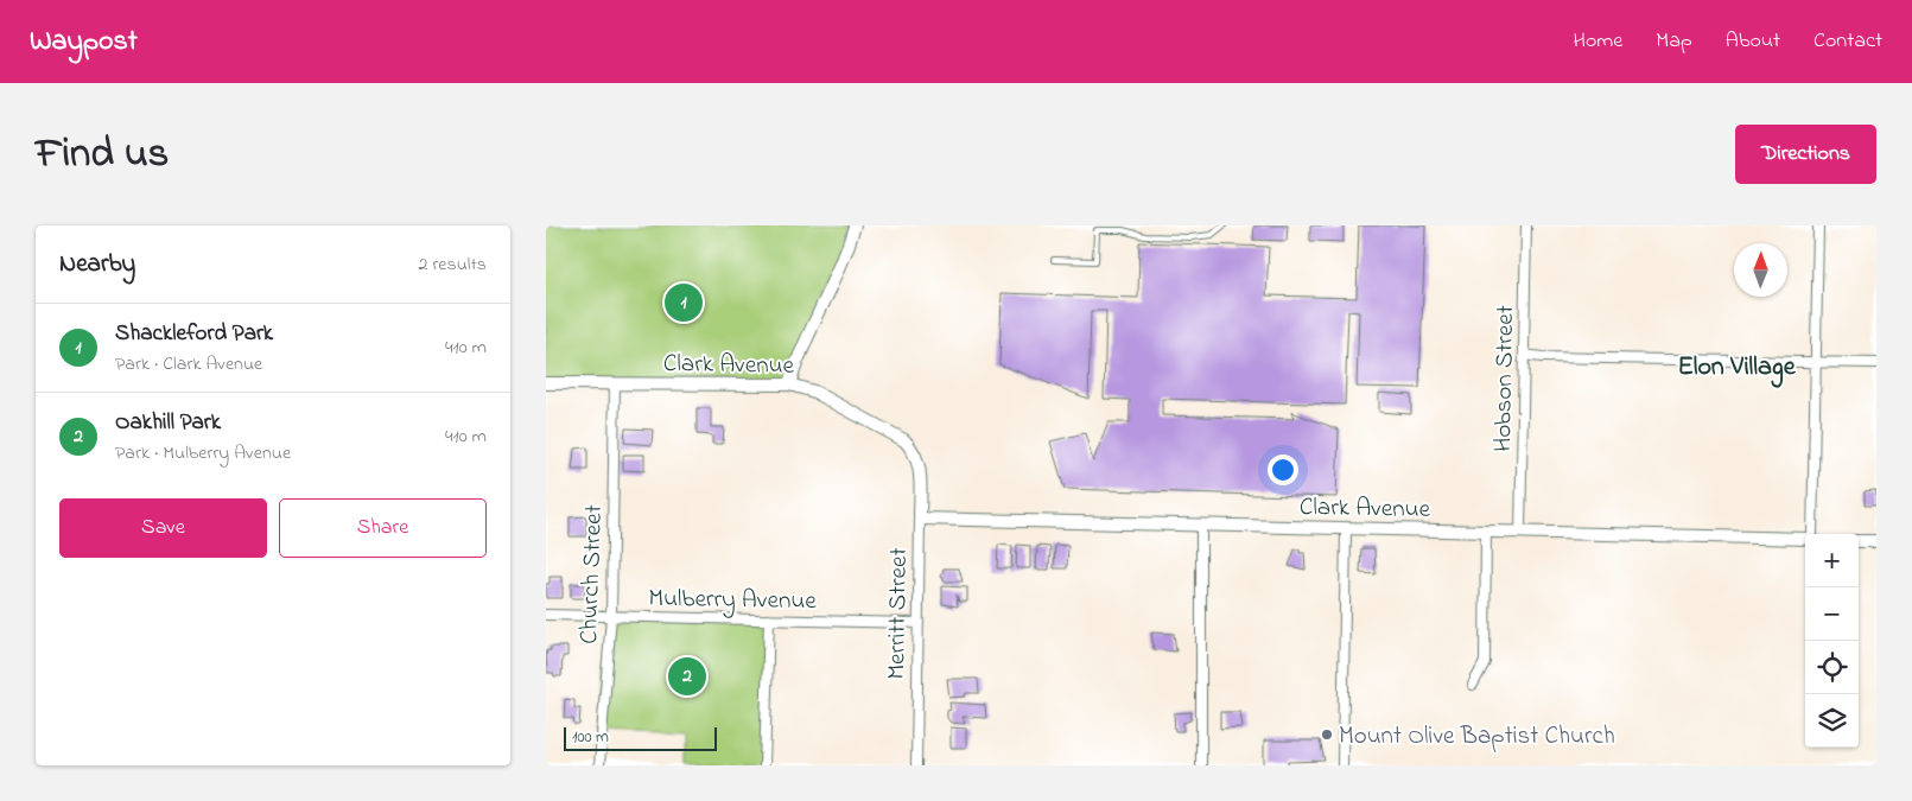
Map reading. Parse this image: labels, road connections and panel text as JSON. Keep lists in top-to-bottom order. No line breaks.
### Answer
{"streets":{"street":["Clark Avenue","Hobson Street","Church Street","Mulberry Avenue","Merritt Street"]},"crossings":[["Clark Avenue","Hobson Street"],["Clark Avenue","Church Street"],["Clark Avenue","Merritt Street"],["Church Street","Mulberry Avenue"],["Mulberry Avenue","Merritt Street"]],"districts":["Elon Village"],"places":["Mount Olive Baptist Church"],"scale_bar":"100 m","north":"top","page":{"header":"Waypost","nav":["Home","Map","About","Contact"],"title":"Find us","buttons":["Directions",["Save","Share"]],"heading":["Nearby","2 results"],"pins":["1","2"],"list":[{"mark":"1","name":"Shackleford Park","note":"Park · Clark Avenue","value":"410 m"},{"mark":"2","name":"Oakhill Park","note":"Park · Mulberry Avenue","value":"410 m"}],"map_buttons":["+","−"],"scale":"100 m"}}
